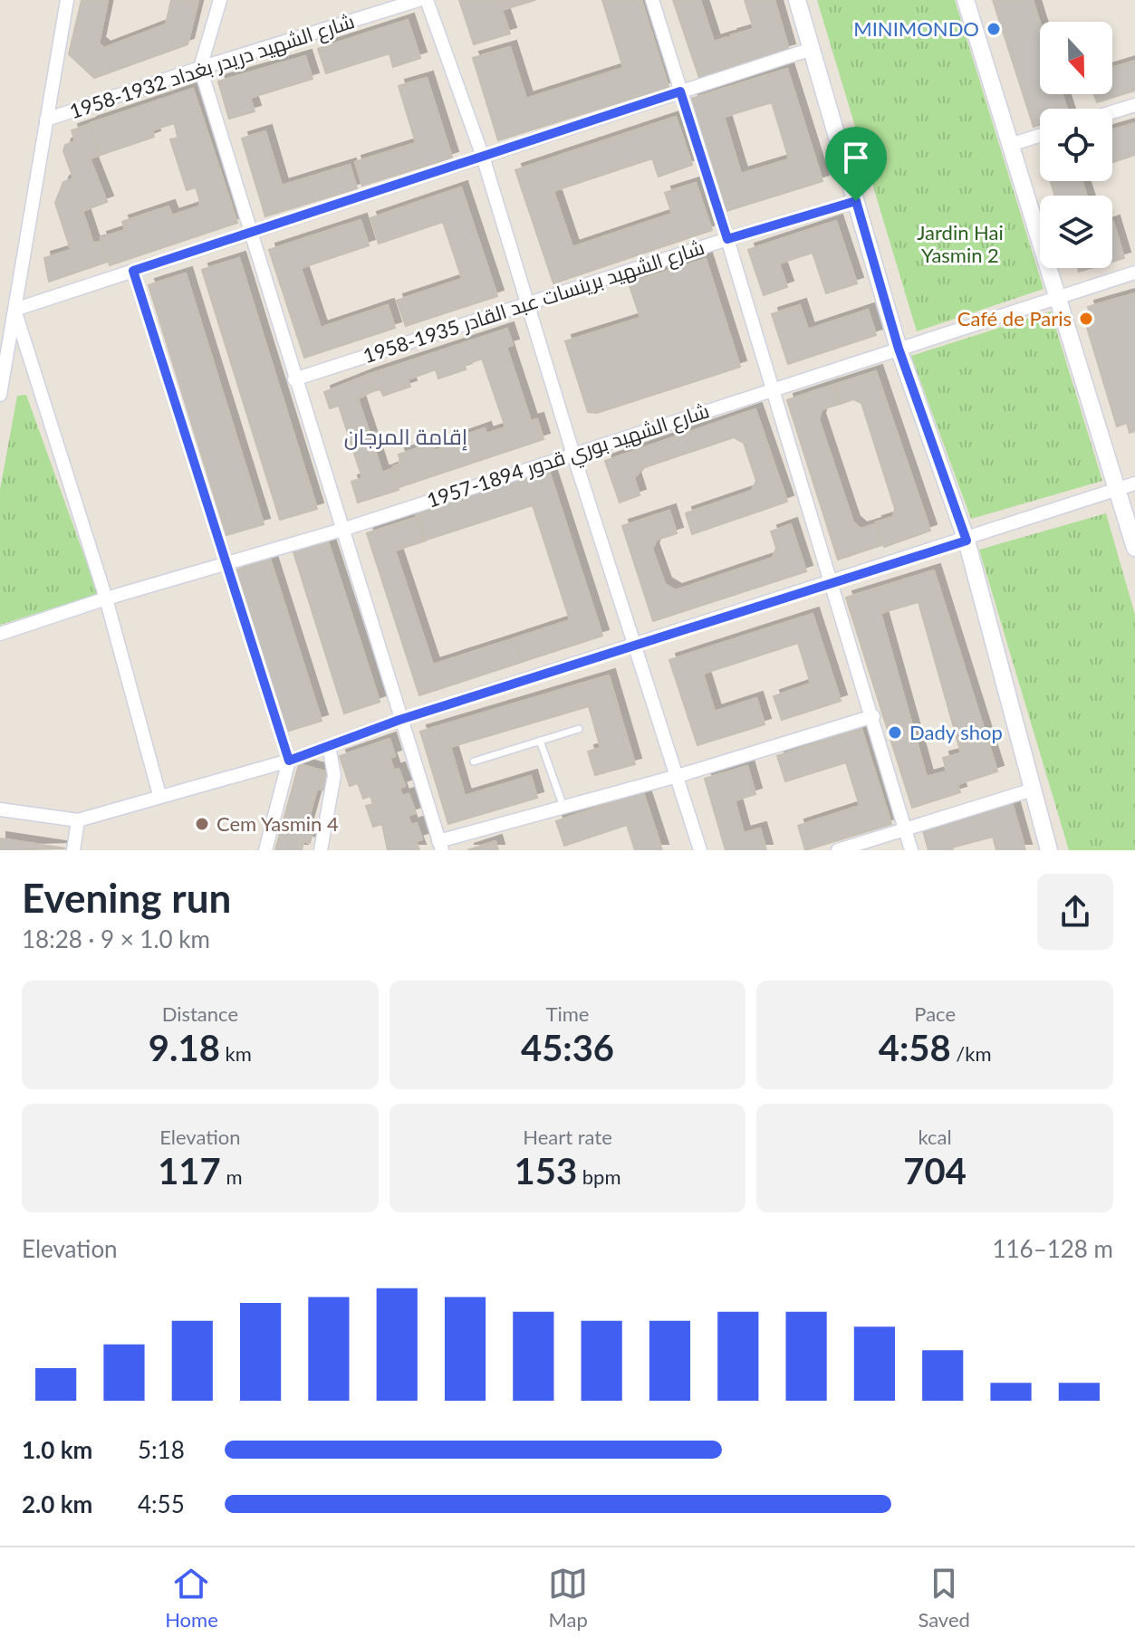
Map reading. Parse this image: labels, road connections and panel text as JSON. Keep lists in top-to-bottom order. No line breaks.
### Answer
{"streets":{"street":["شارع الشهيد دريدر بغداد 1932-1958","شارع الشهيد برينسات عبد القادر 1935-1958","شارع الشهيد بوري قدور 1894-1957"]},"districts":["إقامة المرجان"],"parks":["Jardin Hai Yasmin 2"],"places":["MINIMONDO","Café de Paris","Dady shop","Cem Yasmin 4"],"north":"bottom","page":{"heading":["Evening run","18:28 · 9 × 1.0 km"],"stats":[["Distance","9.18 km"],["Time","45:36"],["Pace","4:58 /km"],["Elevation","117 m"],["Heart rate","153 bpm"],["kcal","704"]],"chart":["Elevation","116–128 m"],"list":[{"name":"1.0 km","note":"5:18"},{"name":"2.0 km","note":"4:55"}],"tabs":["Home","Map","Saved"]}}
